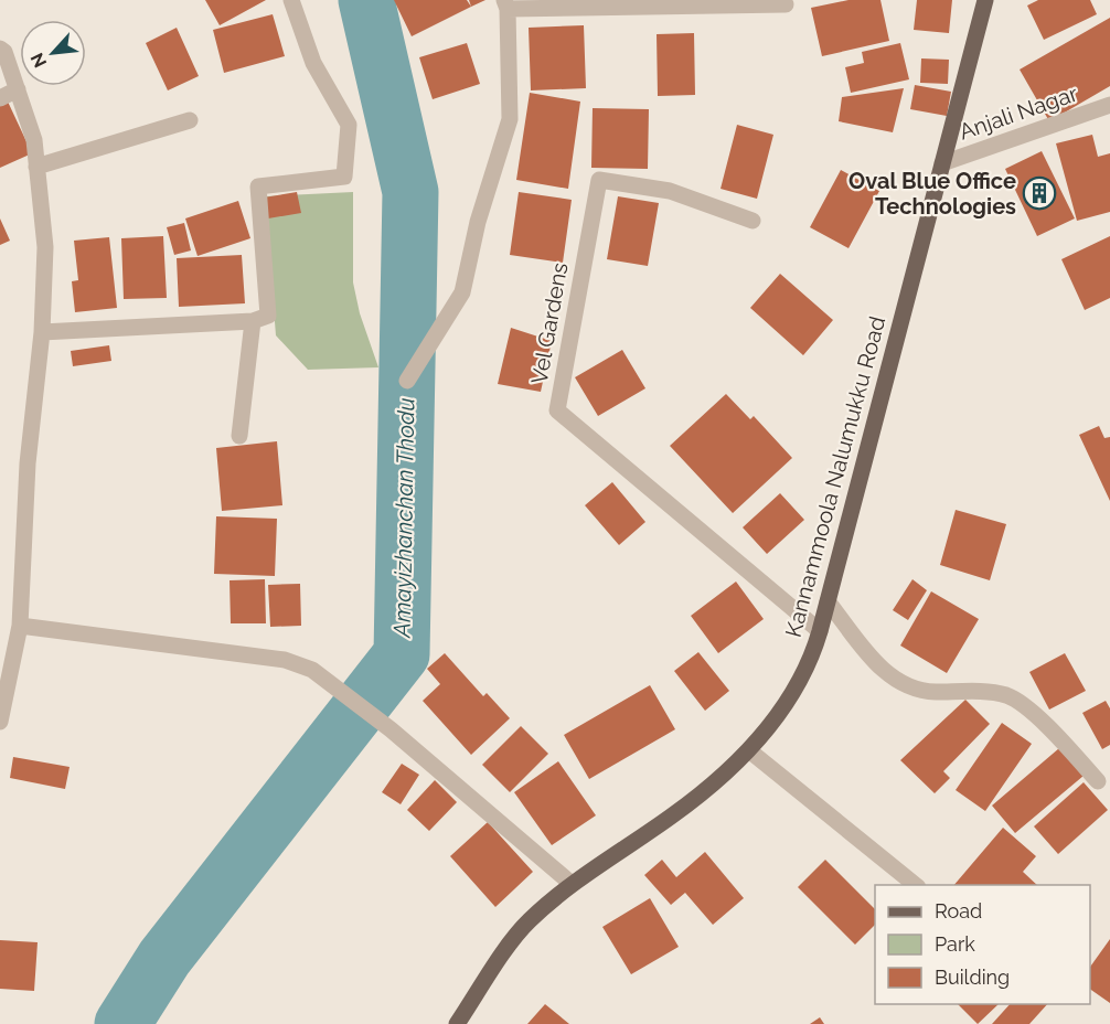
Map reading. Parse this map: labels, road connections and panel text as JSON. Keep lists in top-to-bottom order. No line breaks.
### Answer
{"streets":{"main road":["Kannammoola Nalumukku Road"],"street":["Anjali Nagar","Vel Gardens"]},"crossings":[["Anjali Nagar","Kannammoola Nalumukku Road"],["Vel Gardens","Kannammoola Nalumukku Road"]],"water":["Amayizhanchan Thodu"],"places":{"building":["Oval Blue Office Technologies"]},"legend":["Road","Park","Building"],"north":"bottom left"}
